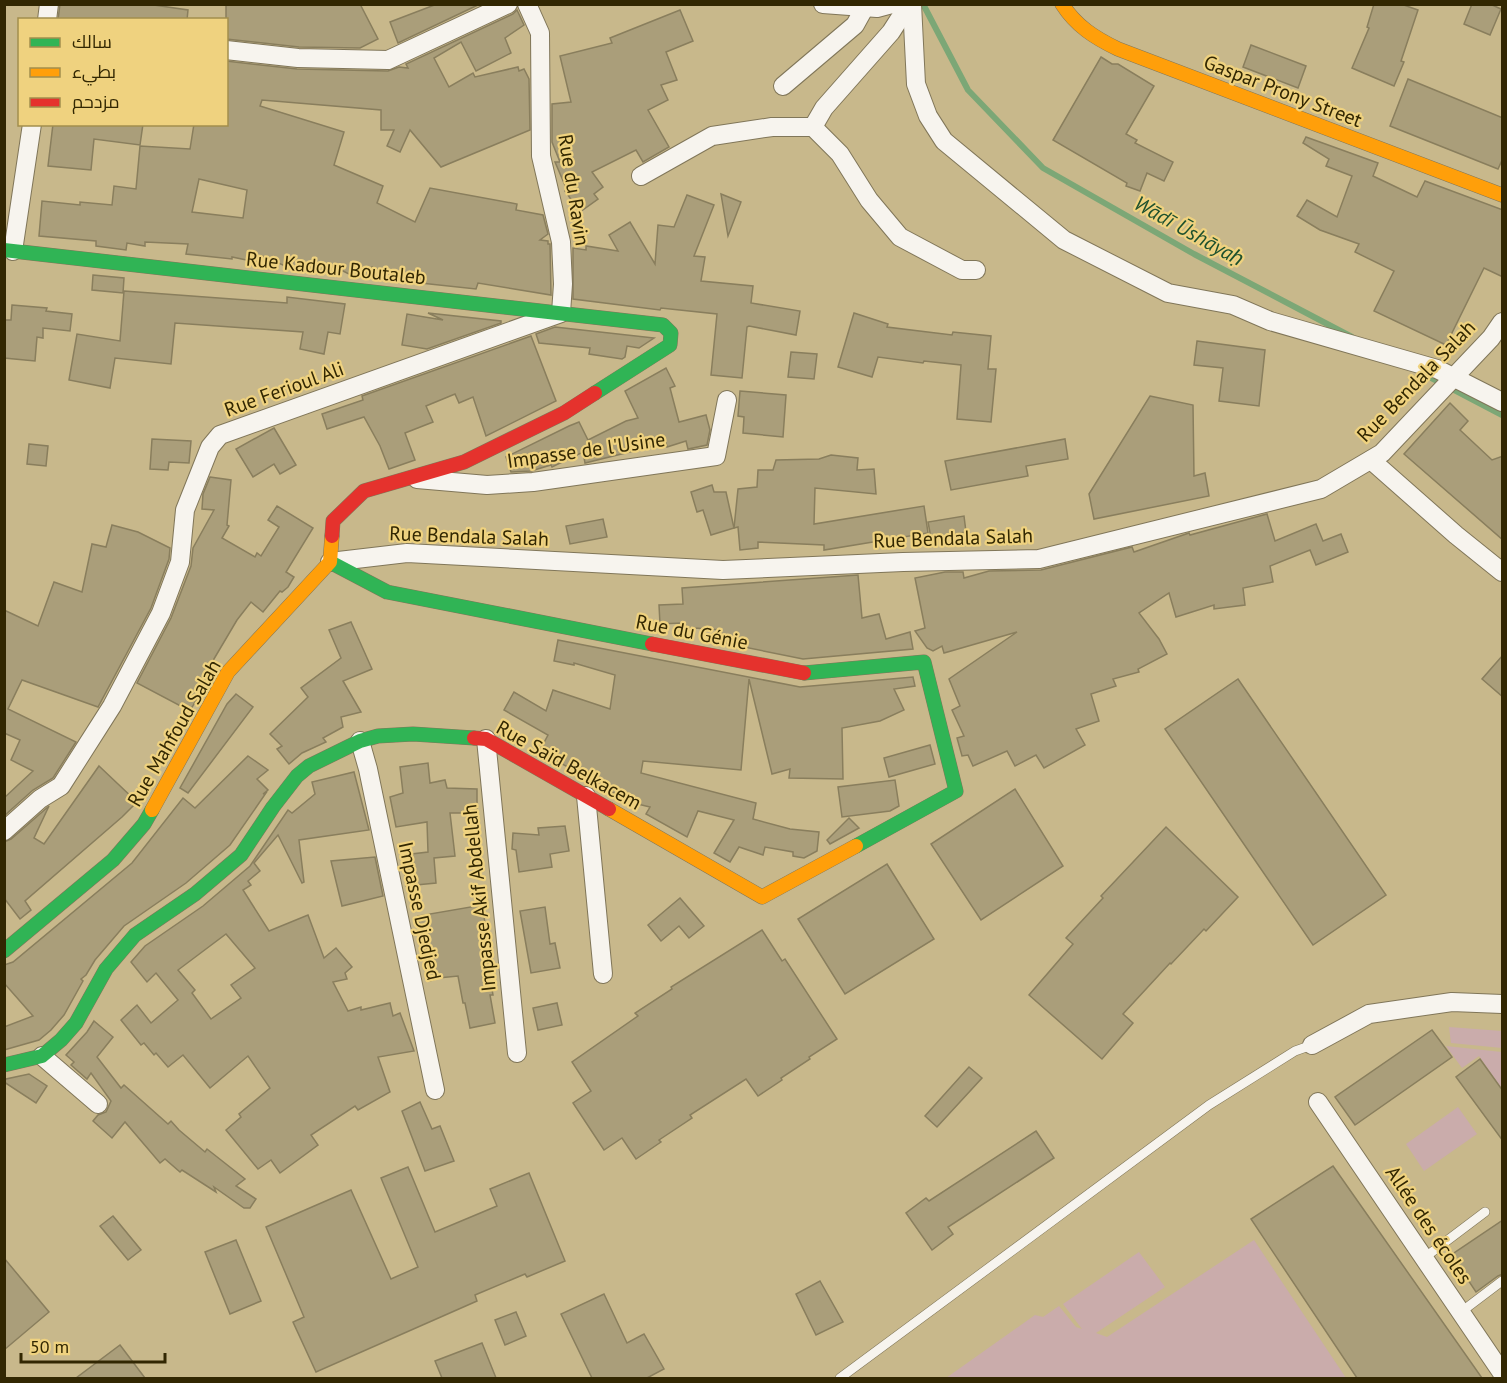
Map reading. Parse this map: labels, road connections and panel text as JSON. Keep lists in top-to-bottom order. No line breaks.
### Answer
{"streets":{"street":["Gaspar Prony Street","Rue du Ravin","Rue Kadour Boutaleb","Rue Bendala Salah","Rue Ferioul Ali","Impasse de l'Usine","Rue du Génie","Rue Mahfoud Salah","Rue Saïd Belkacem","Impasse Akif Abdellah","Impasse Djedjed","Allée des écoles"]},"crossings":[["Rue du Ravin","Rue Kadour Boutaleb"],["Rue du Ravin","Rue Ferioul Ali"],["Rue Kadour Boutaleb","Rue Ferioul Ali"],["Rue Kadour Boutaleb","Impasse de l'Usine"],["Rue Bendala Salah","Rue du Génie"],["Rue Bendala Salah","Rue Mahfoud Salah"],["Rue du Génie","Rue Mahfoud Salah"],["Rue du Génie","Rue Saïd Belkacem"],["Rue Saïd Belkacem","Impasse Akif Abdellah"],["Rue Saïd Belkacem","Impasse Djedjed"]],"water":["Wādī Ūshāyaḥ"],"legend":["سالك","بطيء","مزدحم"],"scale_bar":"50 m"}
